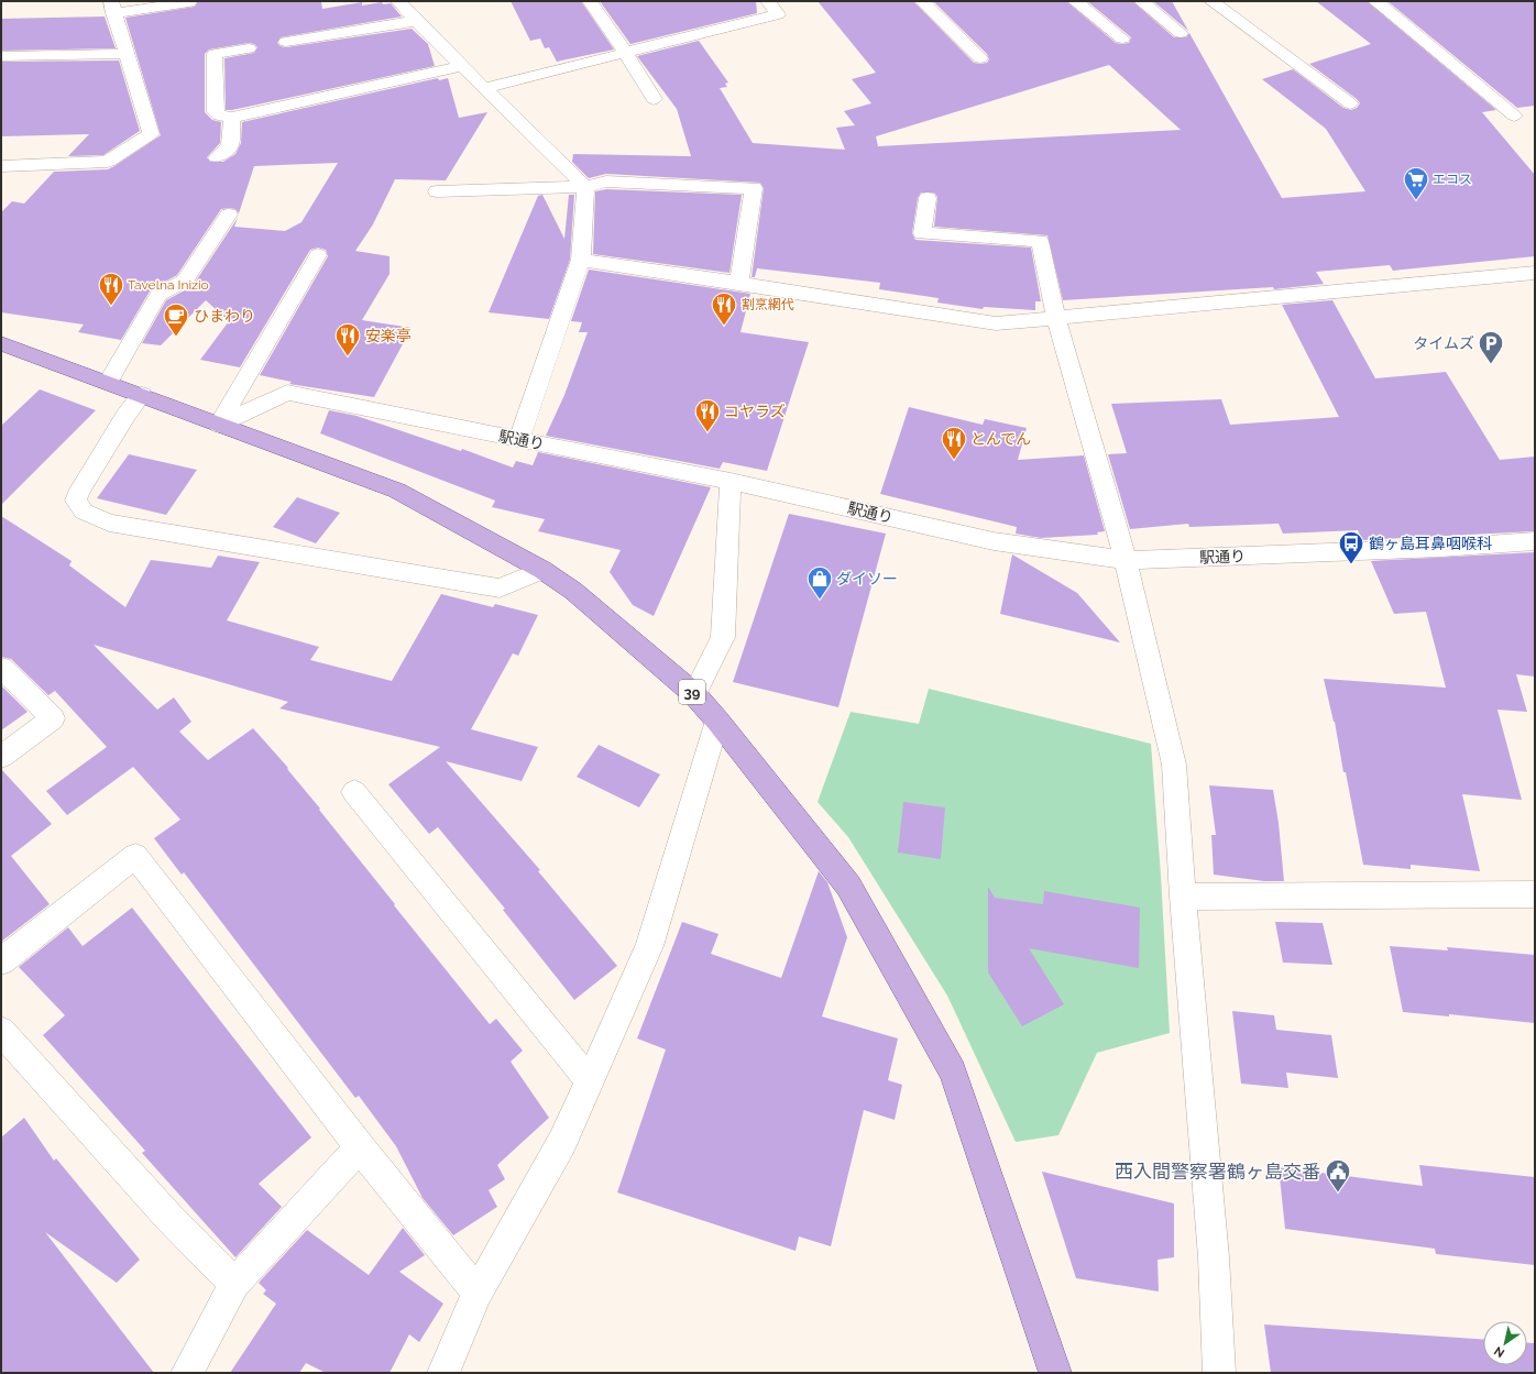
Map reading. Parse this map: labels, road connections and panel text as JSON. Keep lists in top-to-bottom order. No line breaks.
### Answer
{"streets":{"main road":["39"],"street":["駅通り"]},"crossings":[["駅通り","39"]],"places":{"supermarket":["エコス"],"restaurant":["Tavelna Inizio","割烹網代","安楽亭","コヤラズ","とんでん"],"cafe":["ひまわり"],"parking":["タイムズ"],"bus stop":["鶴ヶ島耳鼻咽喉科"],"shop":["ダイソー"],"public building":["西入間警察署鶴ヶ島交番"]},"north":"bottom left"}
